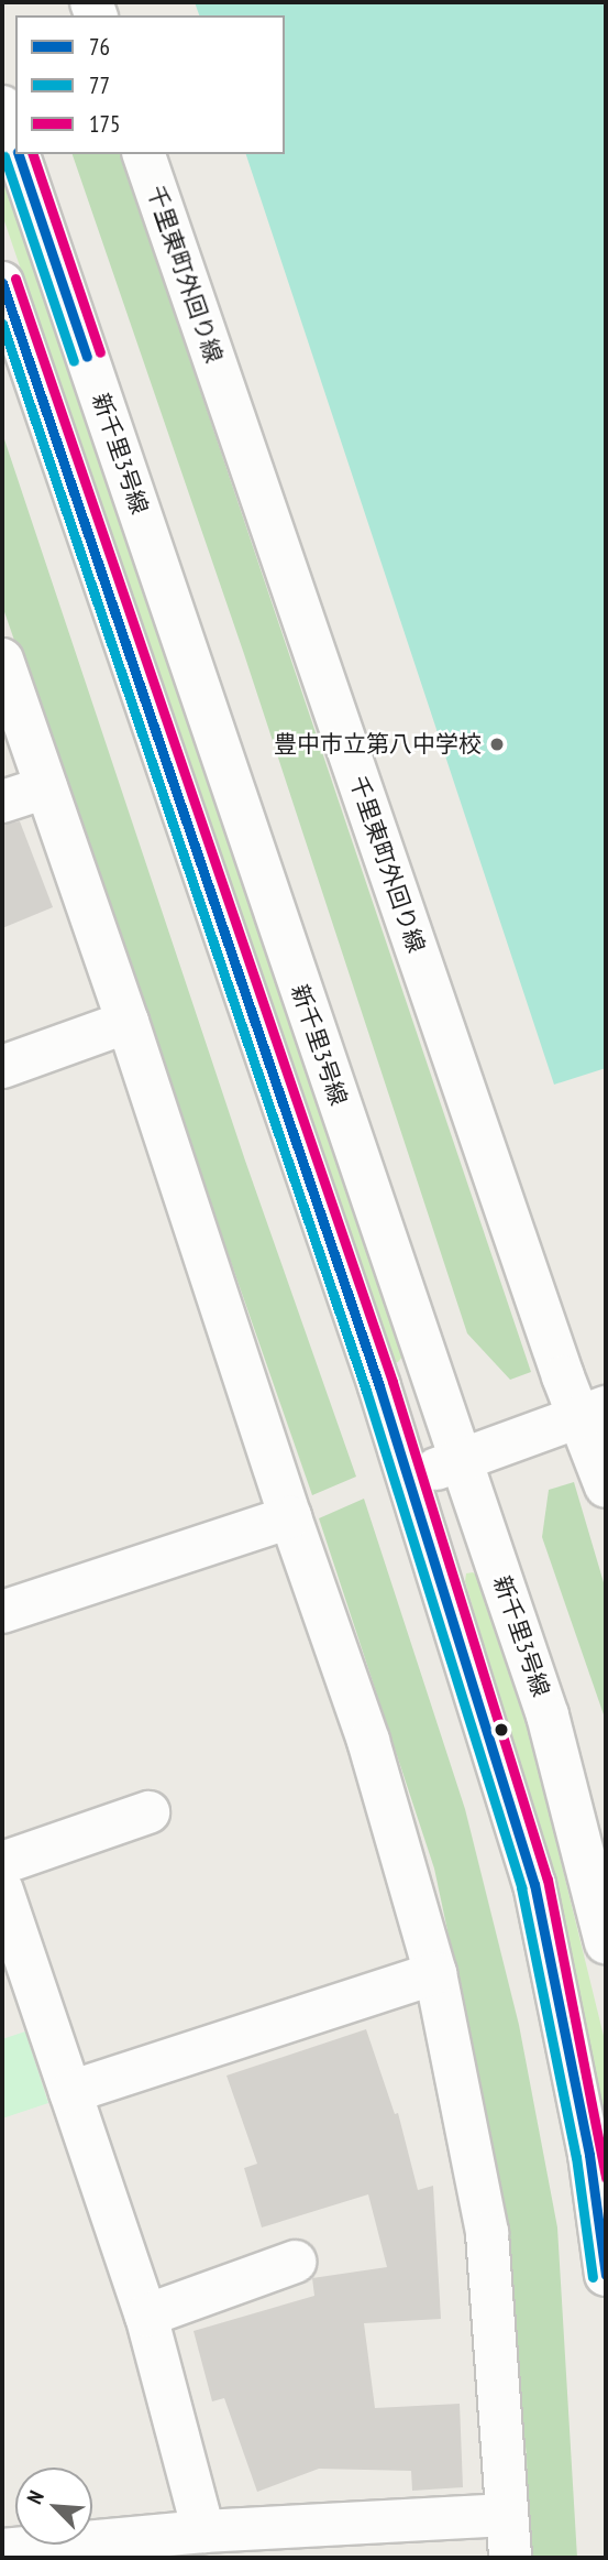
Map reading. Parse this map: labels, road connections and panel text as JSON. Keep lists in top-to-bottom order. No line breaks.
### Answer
{"streets":{"street":["千里東町外回り線","新千里3号線"]},"places":["豊中市立第八中学校"],"lines":["transit line 76","transit line 175","transit line 77"],"legend":["76","77","175"],"north":"top left"}
